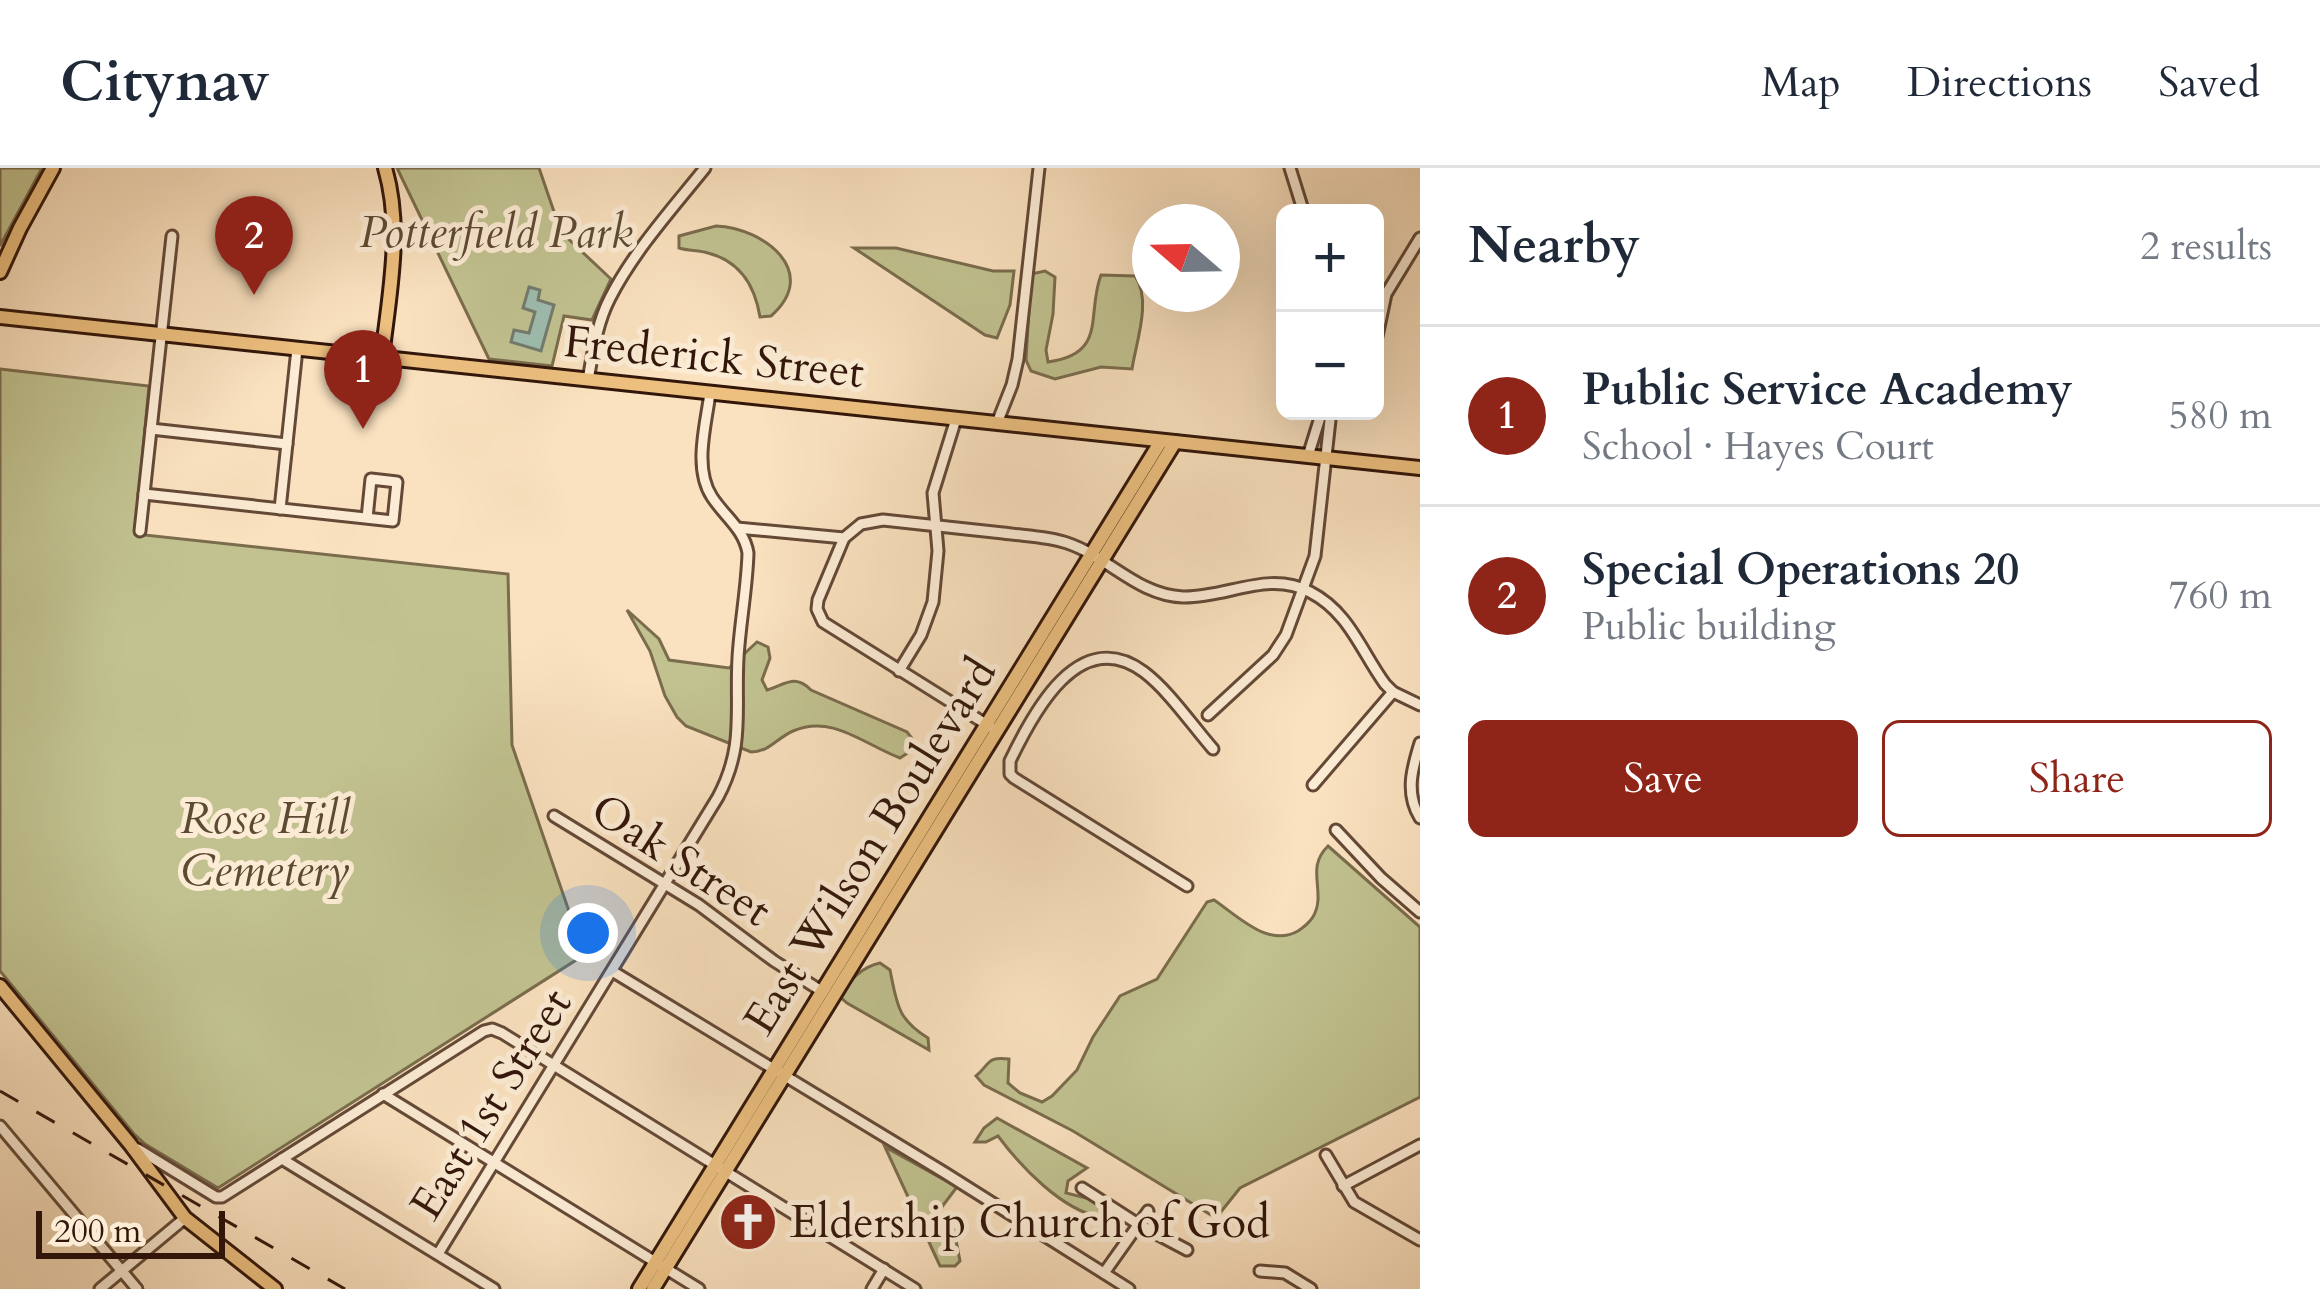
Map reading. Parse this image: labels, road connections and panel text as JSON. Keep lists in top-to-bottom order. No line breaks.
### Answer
{"streets":{"main road":["Frederick Street","East Wilson Boulevard"],"street":["Oak Street","East 1st Street"]},"crossings":[["Frederick Street","East Wilson Boulevard"],["Frederick Street","East 1st Street"],["East Wilson Boulevard","Oak Street"],["Oak Street","East 1st Street"]],"parks":["Potterfield Park","Rose Hill Cemetery"],"places":{"church":["Eldership Church of God"]},"scale_bar":"200 m","north":"left","page":{"header":"Citynav","nav":["Map","Directions","Saved"],"heading":["Nearby","2 results"],"pins":["2","1"],"map_buttons":["+","−"],"list":[{"mark":"1","name":"Public Service Academy","note":"School · Hayes Court","value":"580 m"},{"mark":"2","name":"Special Operations 20","note":"Public building","value":"760 m"}],"buttons":["Save","Share"],"scale":"200 m"}}
